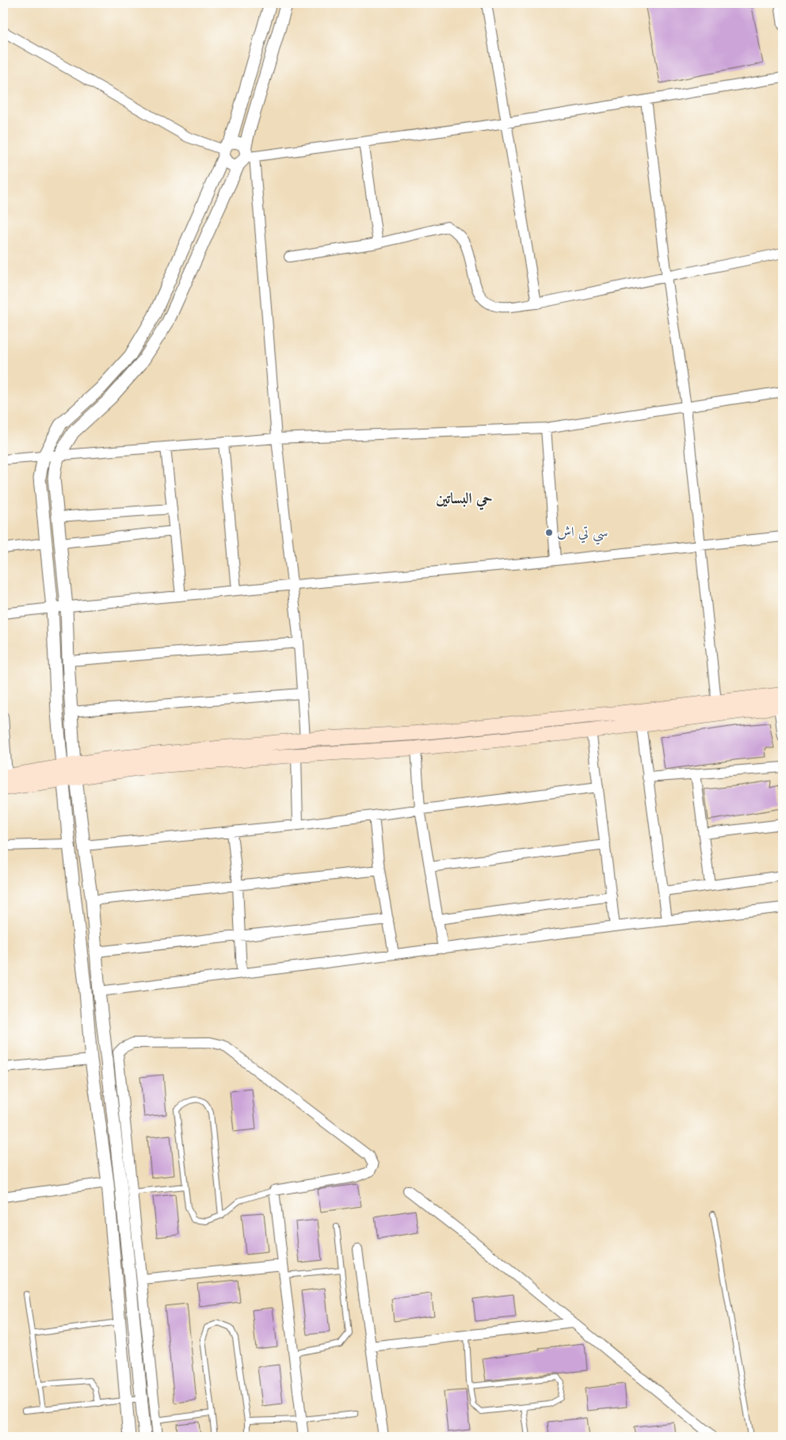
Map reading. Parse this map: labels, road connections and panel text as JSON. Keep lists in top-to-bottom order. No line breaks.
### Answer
{"districts":["حي البساتين"],"places":["سي تي اش"]}
